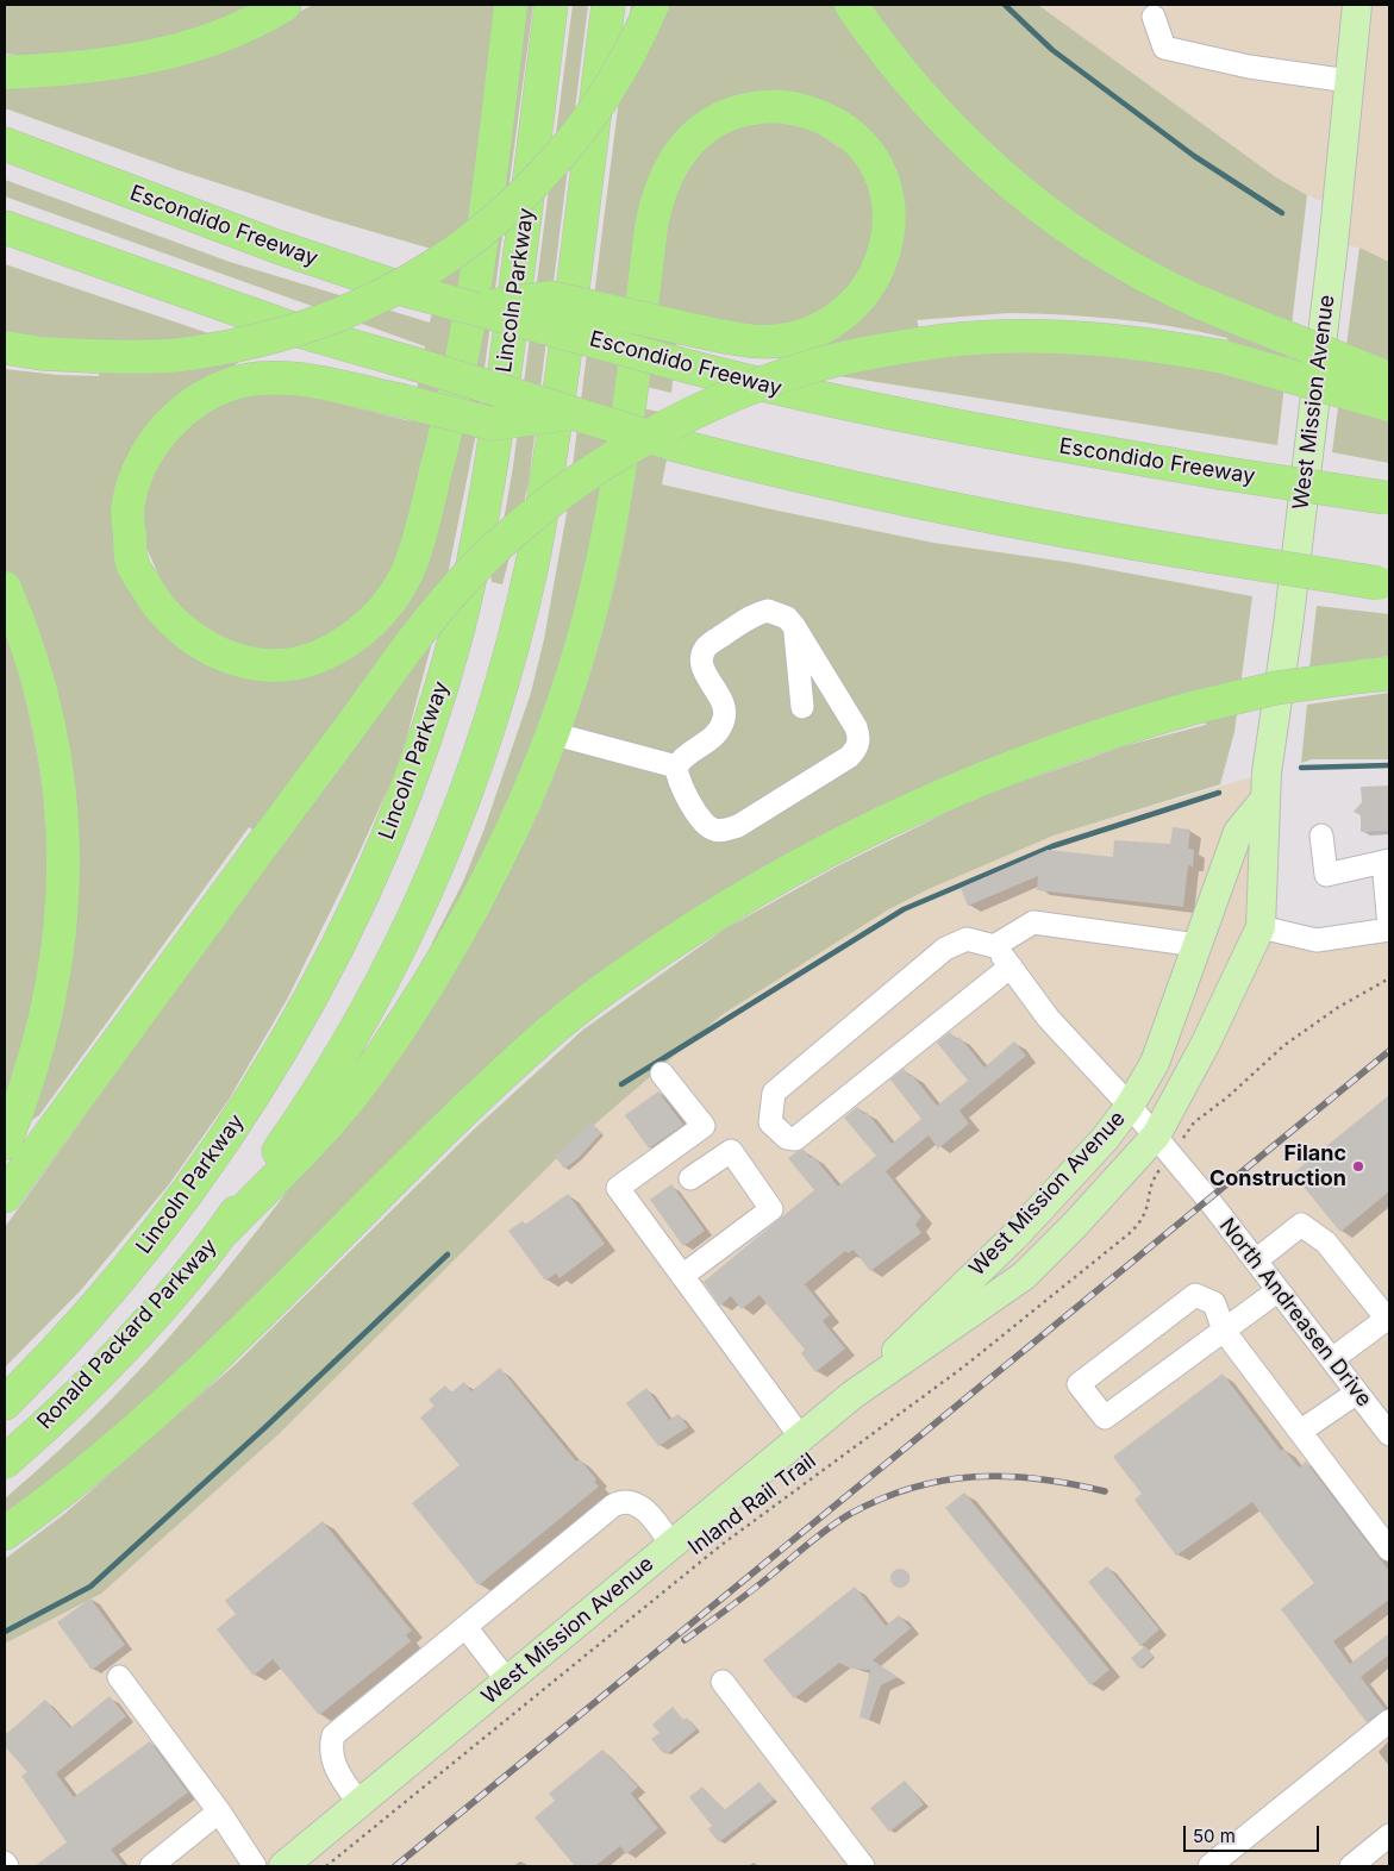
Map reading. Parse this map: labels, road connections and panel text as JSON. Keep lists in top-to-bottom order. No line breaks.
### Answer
{"streets":{"highway":["Escondido Freeway","Lincoln Parkway","Ronald Packard Parkway"],"main road":["West Mission Avenue"],"street":["North Andreasen Drive"],"path":["Inland Rail Trail"]},"crossings":[["West Mission Avenue","North Andreasen Drive"]],"places":["Filanc Construction"],"scale_bar":"50 m"}
